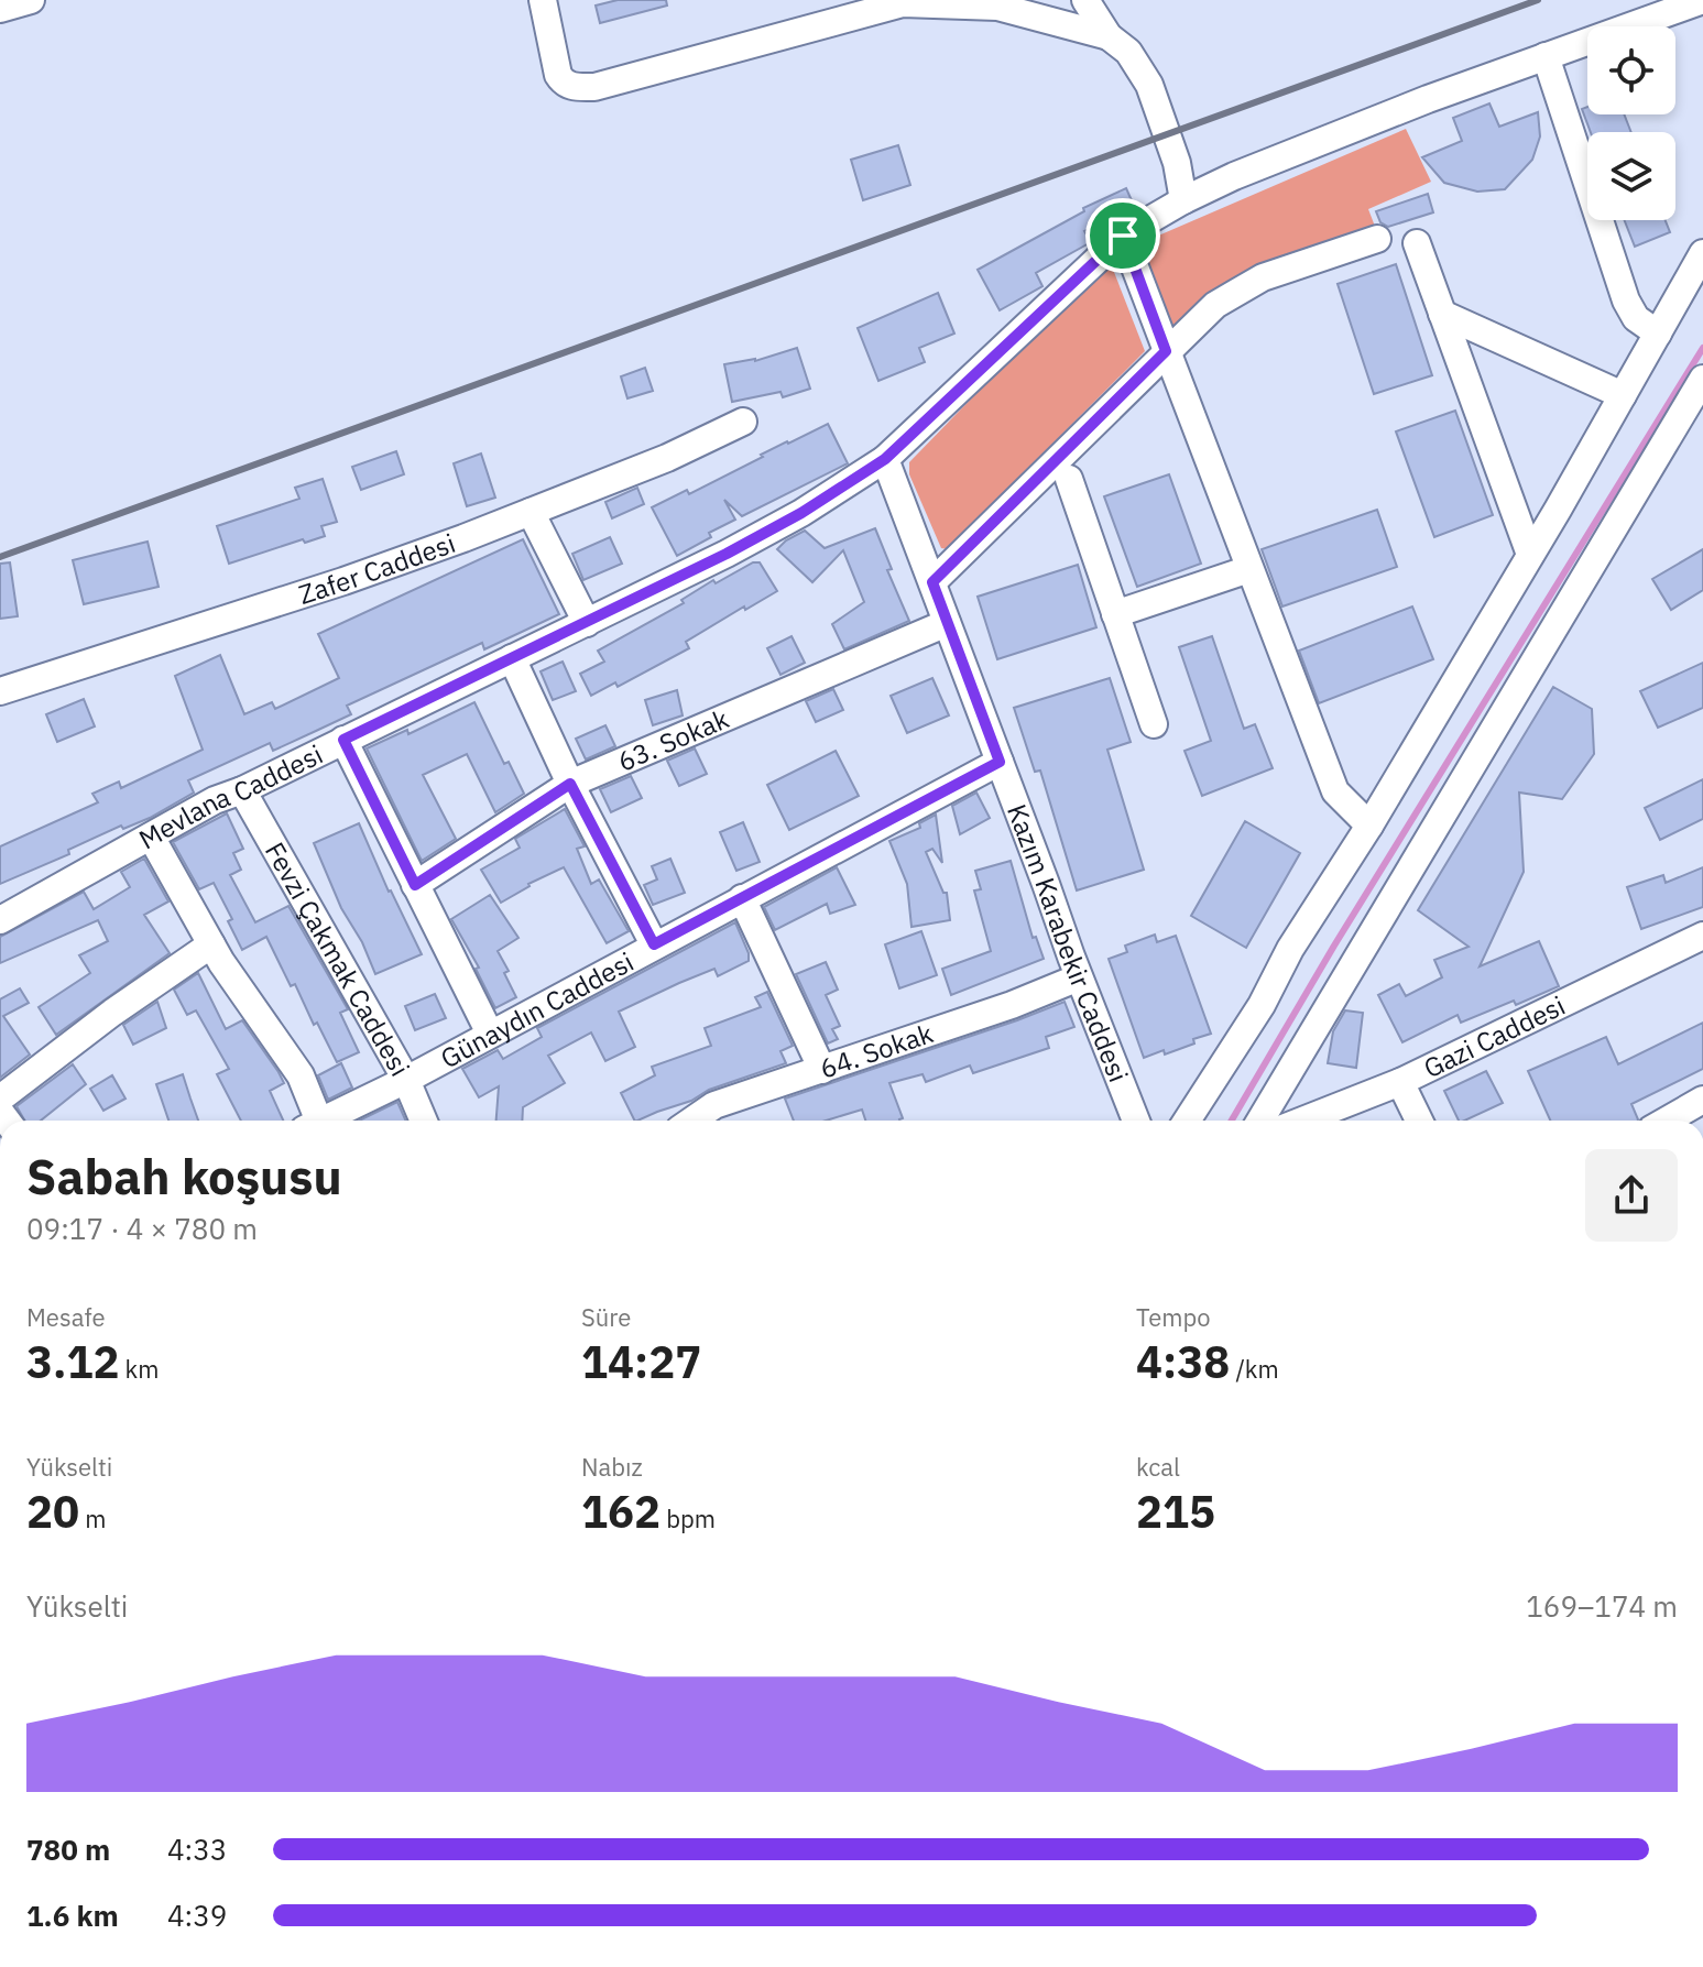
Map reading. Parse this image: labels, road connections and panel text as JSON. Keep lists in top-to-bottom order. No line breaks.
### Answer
{"streets":{"street":["Zafer Caddesi","63. Sokak","Mevlana Caddesi","Kazım Karabekir Caddesi","Fevzi Çakmak Caddesi","Günaydın Caddesi","Gazi Caddesi","64. Sokak"]},"crossings":[["63. Sokak","Kazım Karabekir Caddesi"],["Mevlana Caddesi","Kazım Karabekir Caddesi"],["Mevlana Caddesi","Fevzi Çakmak Caddesi"],["Kazım Karabekir Caddesi","Günaydın Caddesi"],["Kazım Karabekir Caddesi","64. Sokak"],["Fevzi Çakmak Caddesi","Günaydın Caddesi"]],"page":{"heading":["Sabah koşusu","09:17 · 4 × 780 m"],"stats":[["Mesafe","3.12 km"],["Süre","14:27"],["Tempo","4:38 /km"],["Yükselti","20 m"],["Nabız","162 bpm"],["kcal","215"]],"chart":["Yükselti","169–174 m"],"list":[{"name":"780 m","note":"4:33"},{"name":"1.6 km","note":"4:39"}]}}
